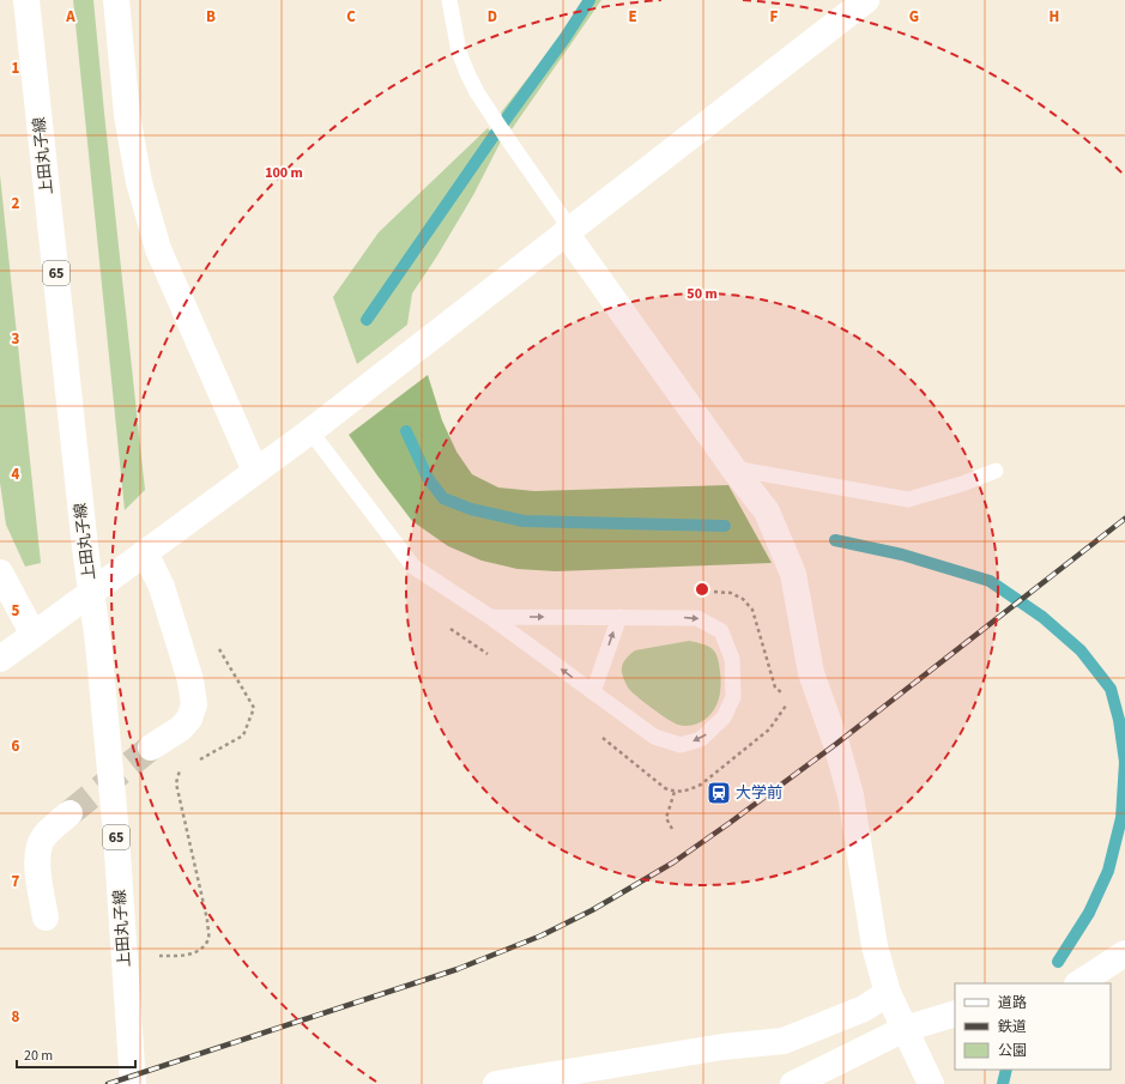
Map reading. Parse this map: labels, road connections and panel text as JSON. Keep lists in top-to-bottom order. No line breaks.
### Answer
{"streets":{"street":["上田丸子線","65"]},"places":{"station":["大学前"]},"legend":["道路","鉄道","公園"],"scale_bar":"20 m","grid":{"columns":["A","B","C","D","E","F","G","H"],"rows":["1","2","3","4","5","6","7","8"]},"rings":["100 m","50 m"]}
